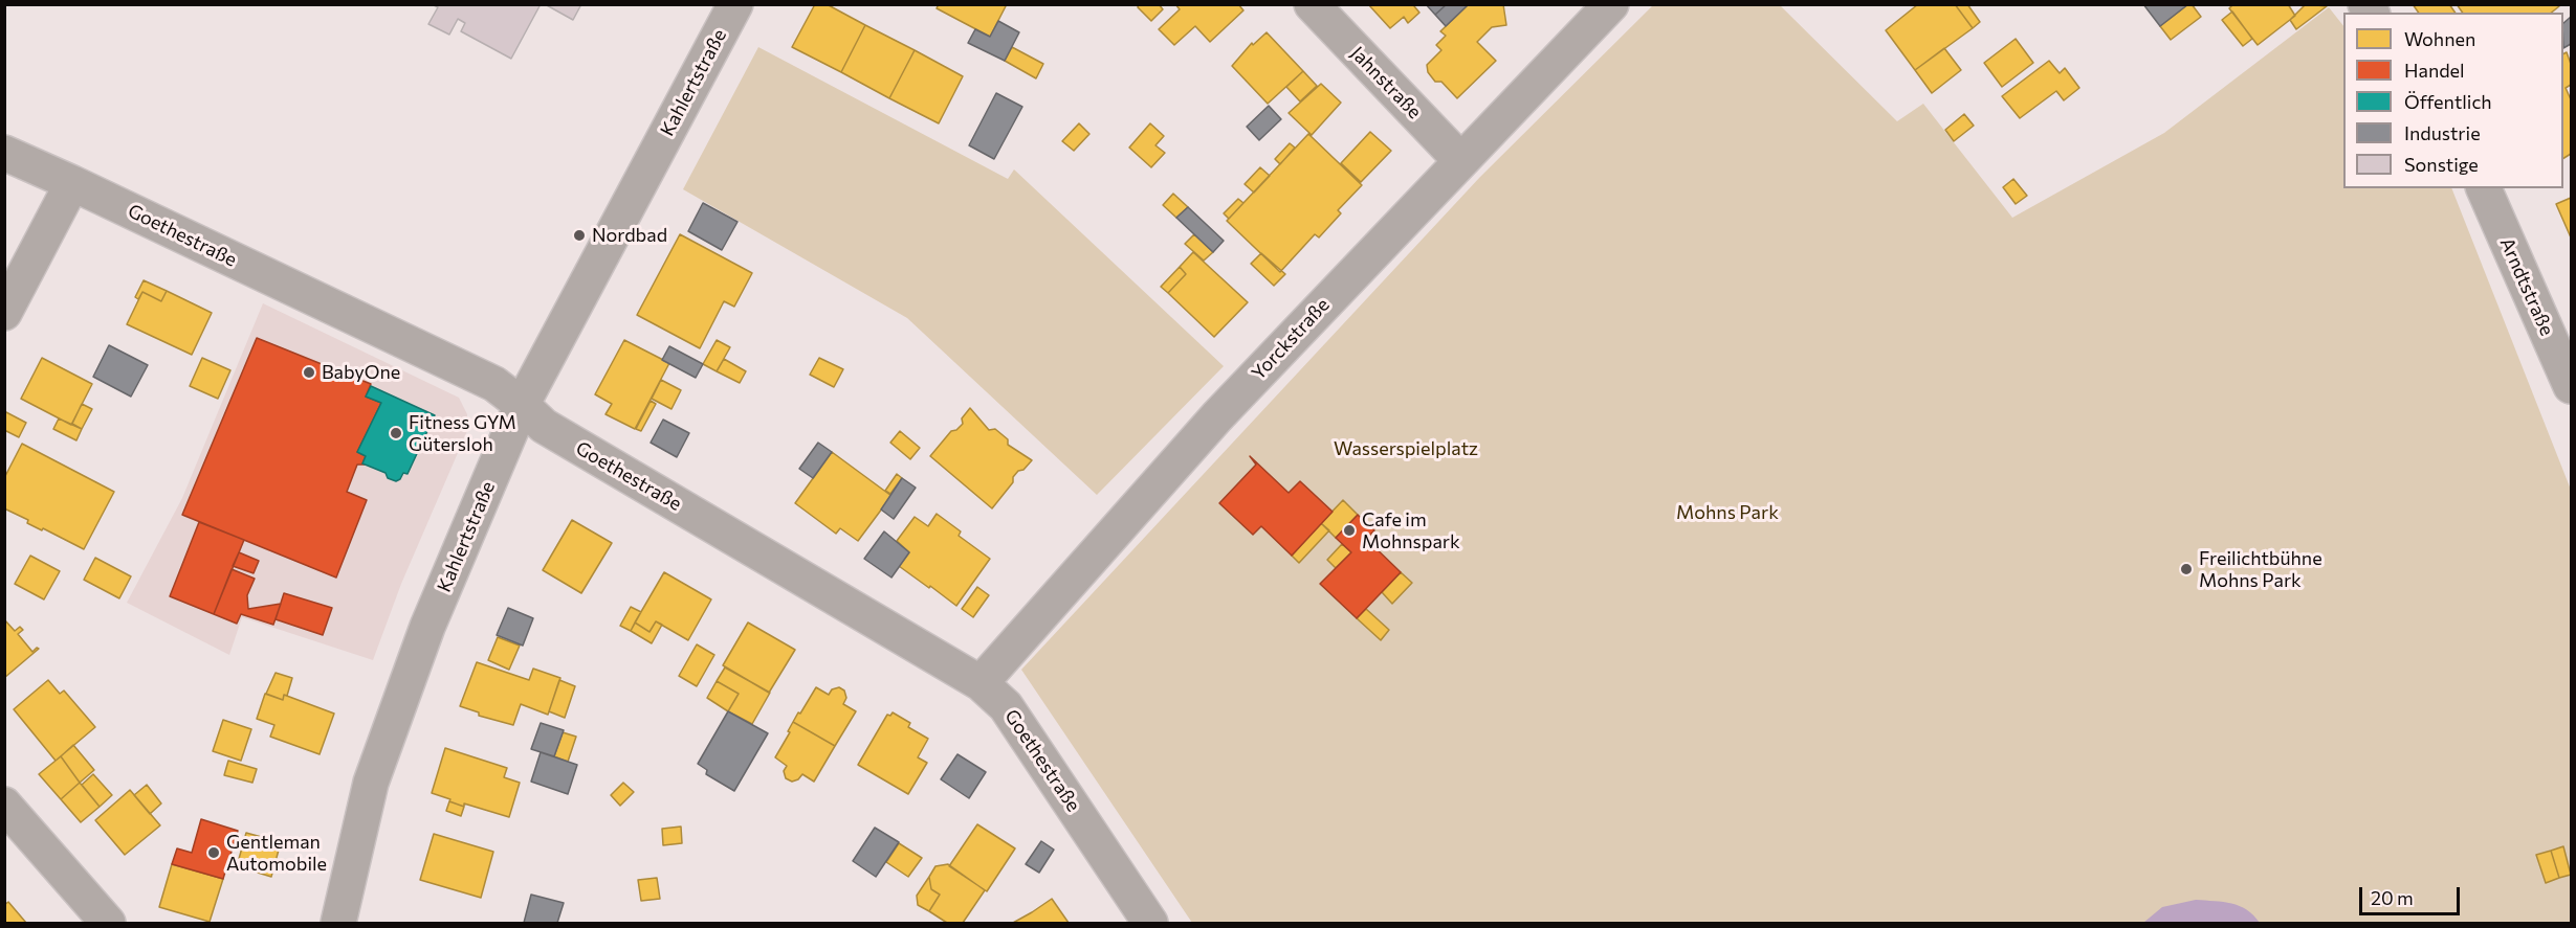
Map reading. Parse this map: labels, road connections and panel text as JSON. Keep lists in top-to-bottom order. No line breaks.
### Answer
{"streets":{"street":["Kahlertstraße","Jahnstraße","Goethestraße","Arndtstraße","Yorckstraße"]},"crossings":[["Kahlertstraße","Goethestraße"],["Jahnstraße","Yorckstraße"],["Goethestraße","Yorckstraße"]],"parks":["Wasserspielplatz","Mohns Park"],"places":["Nordbad","BabyOne","Fitness GYM Gütersloh","Cafe im Mohnspark","Freilichtbühne Mohns Park","Gentleman Automobile"],"legend":["Wohnen","Handel","Öffentlich","Industrie","Sonstige"],"scale_bar":"20 m"}
